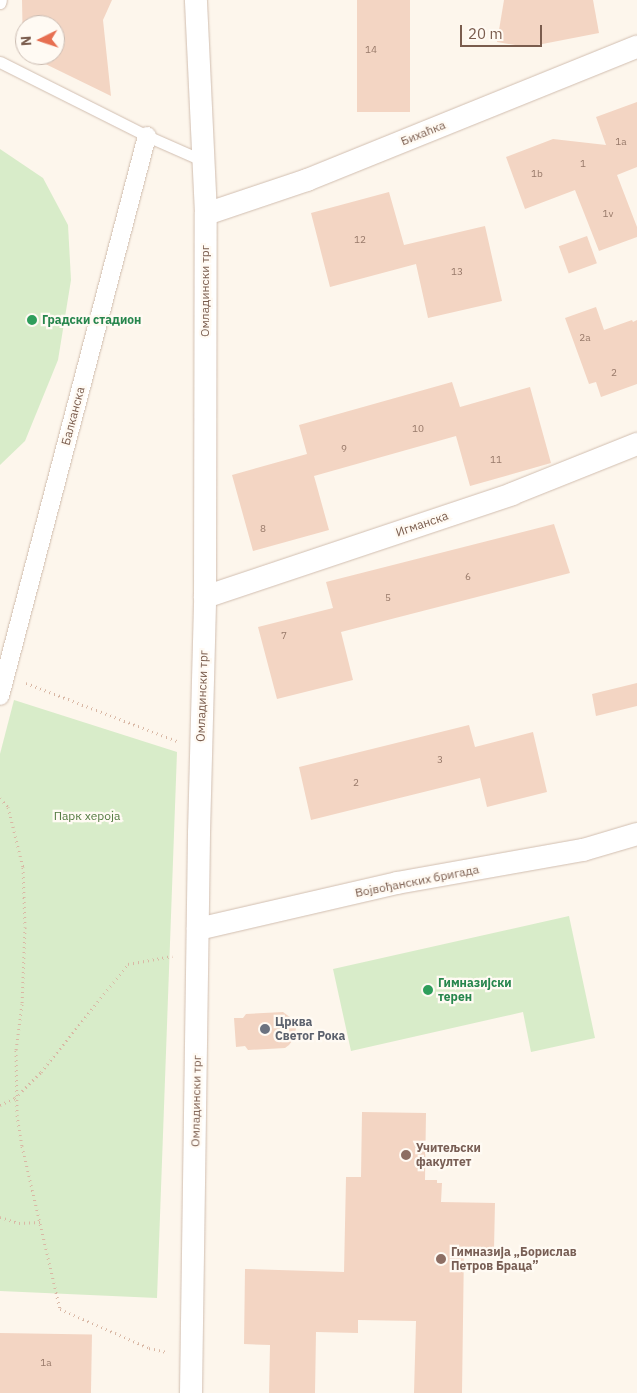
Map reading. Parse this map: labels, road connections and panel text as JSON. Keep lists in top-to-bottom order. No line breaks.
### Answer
{"streets":{"street":["Бихаћка","Омладински трг","Балканска","Игманска","Војвођанских бригада"]},"crossings":[["Бихаћка","Омладински трг"],["Омладински трг","Игманска"],["Омладински трг","Војвођанских бригада"]],"parks":["Парк хероја"],"places":["Градски стадион","Гимназијски терен","Црква Светог Рока","Учитељски факултет","Гимназија „Борислав Петров Браца”"],"house_numbers":["14","1a","1","1b","1v","12","13","2a","2","10","9","11","8","6","5","7","3","2","1a"],"scale_bar":"20 m","north":"left"}
